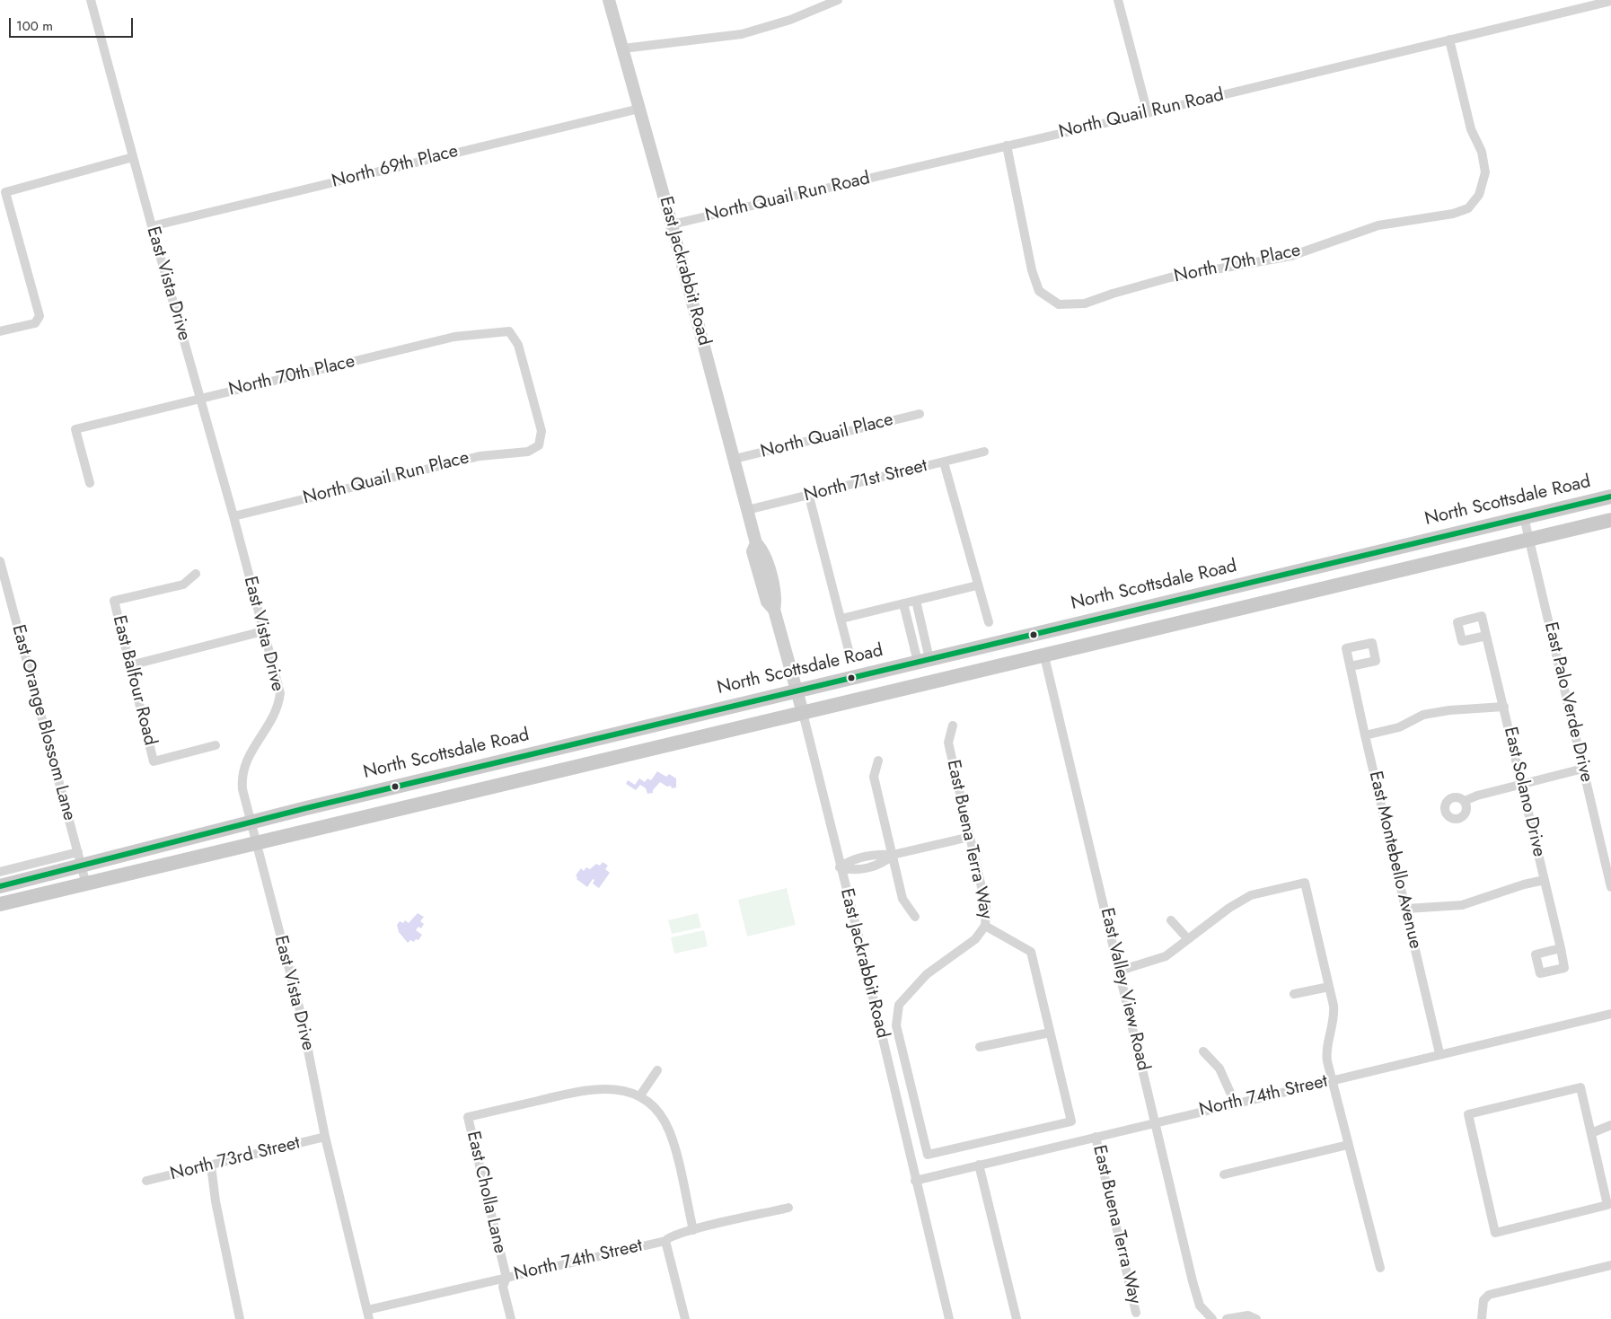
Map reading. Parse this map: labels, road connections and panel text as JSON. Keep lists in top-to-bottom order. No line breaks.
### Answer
{"streets":{"main road":["North Scottsdale Road"],"street":["North Quail Run Road","North 69th Place","North 70th Place","East Jackrabbit Road","East Vista Drive","North Quail Place","North Quail Run Place","North 71st Street","East Balfour Road","East Palo Verde Drive","East Orange Blossom Lane","East Solano Drive","East Buena Terra Way","East Montebello Avenue","East Valley View Road","North 74th Street","North 73rd Street","East Cholla Lane"]},"crossings":[["North Quail Run Road","North 70th Place"],["North Quail Run Road","East Jackrabbit Road"],["North 69th Place","East Jackrabbit Road"],["North 69th Place","East Vista Drive"],["North 70th Place","East Vista Drive"],["North 70th Place","North Quail Run Place"],["East Jackrabbit Road","North Quail Place"],["East Jackrabbit Road","North 71st Street"],["East Jackrabbit Road","North Scottsdale Road"],["East Jackrabbit Road","North 74th Street"],["East Vista Drive","North Quail Run Place"],["East Vista Drive","North Scottsdale Road"],["East Vista Drive","North 74th Street"],["East Vista Drive","North 73rd Street"],["North Scottsdale Road","East Palo Verde Drive"],["North Scottsdale Road","East Orange Blossom Lane"],["East Buena Terra Way","North 74th Street"],["East Montebello Avenue","North 74th Street"],["East Valley View Road","North 74th Street"],["North 74th Street","East Cholla Lane"]],"scale_bar":"100 m"}
